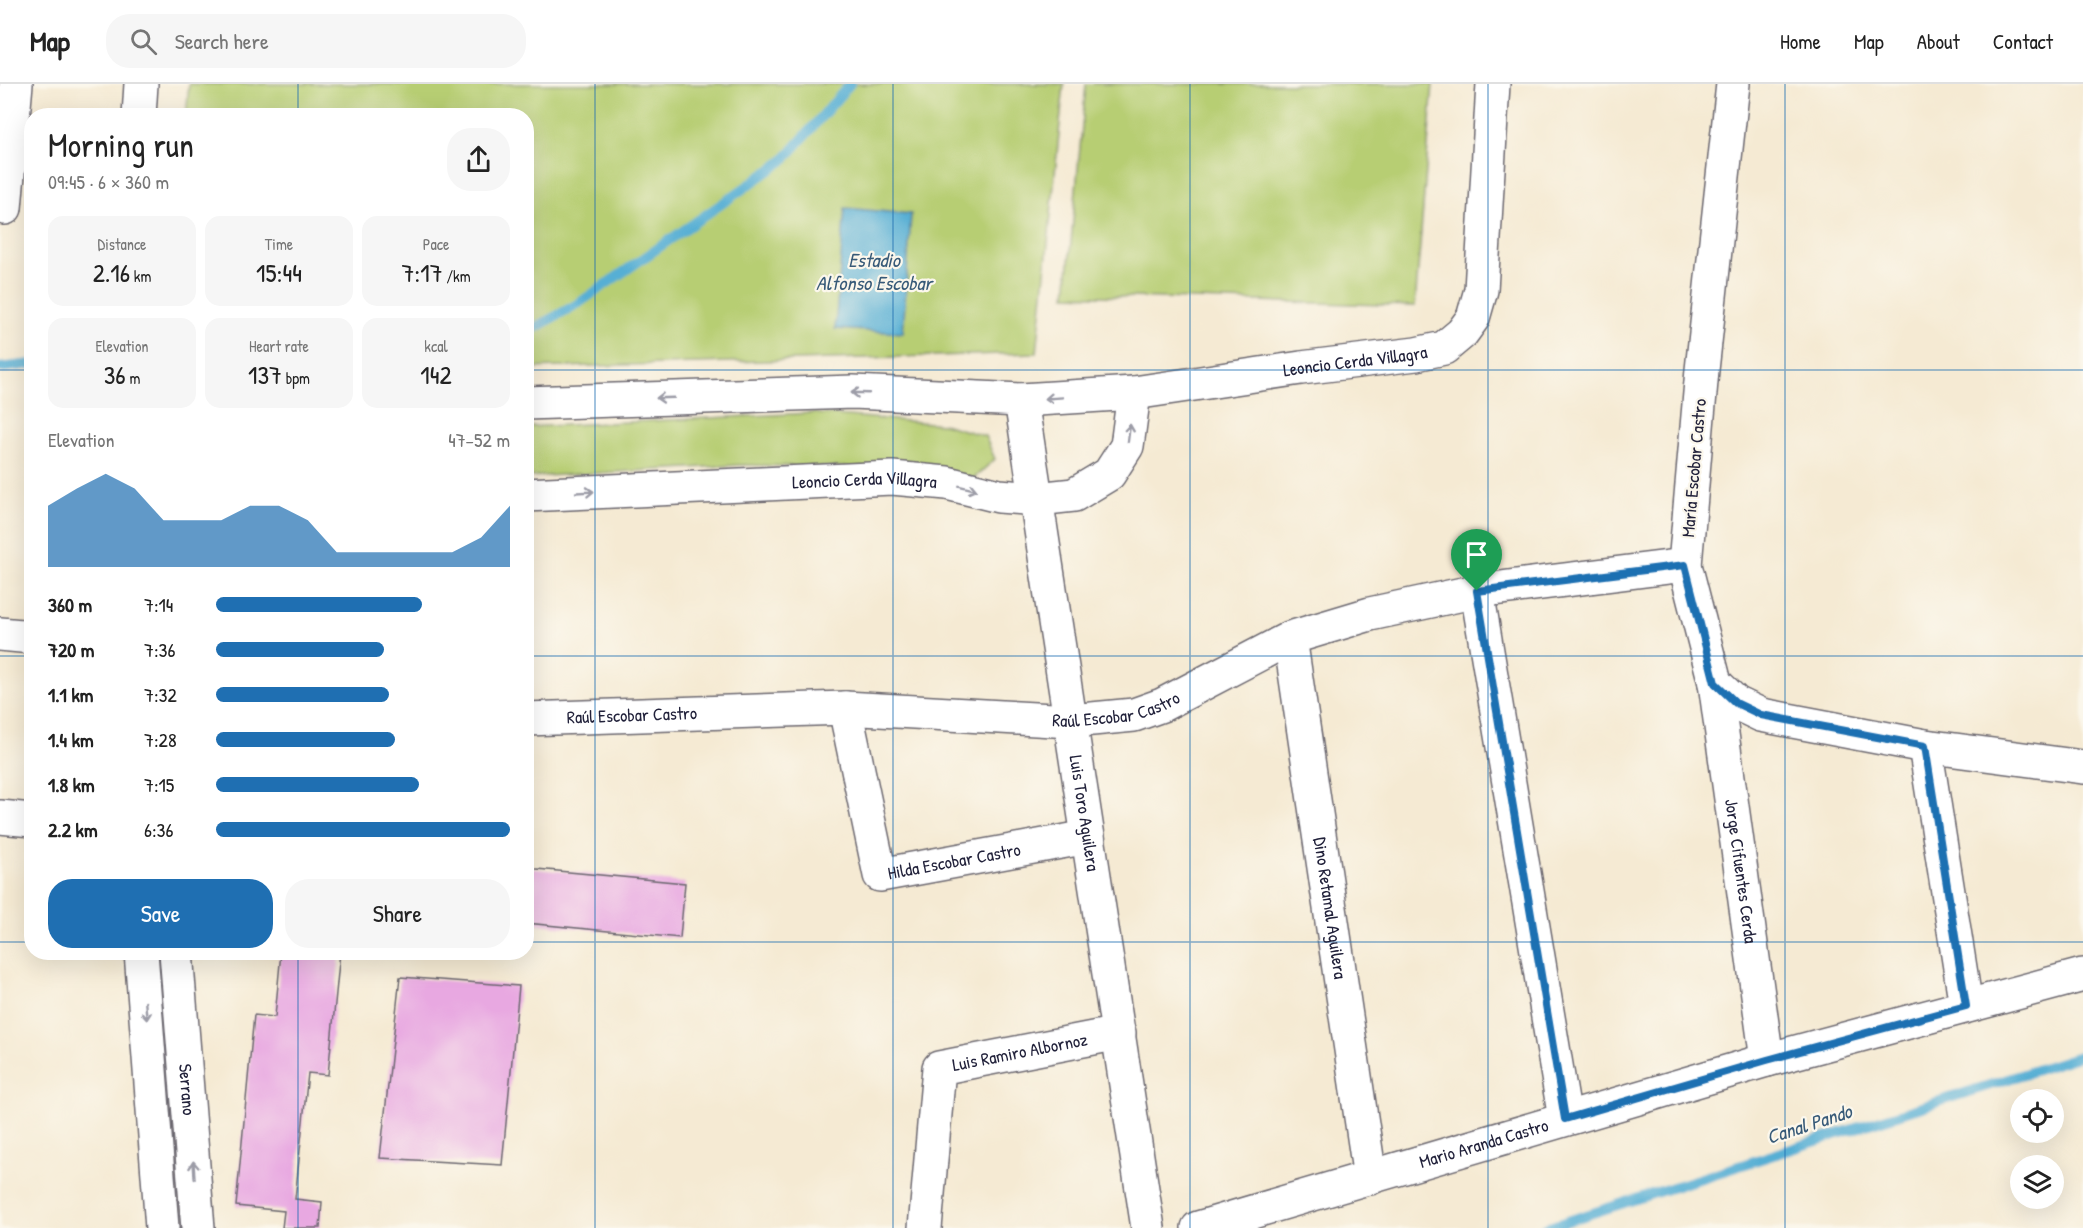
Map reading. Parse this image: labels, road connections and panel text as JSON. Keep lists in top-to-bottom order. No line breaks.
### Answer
{"streets":{"street":["Leoncio Cerda Villagra","María Escobar Castro","Raúl Escobar Castro","Luis Toro Aguilera","Hilda Escobar Castro","Jorge Cifuentes Cerda","Dino Retamal Aguilera","Luis Ramiro Albornoz","Serrano","Mario Aranda Castro"]},"crossings":[["Leoncio Cerda Villagra","Luis Toro Aguilera"],["María Escobar Castro","Raúl Escobar Castro"],["María Escobar Castro","Jorge Cifuentes Cerda"],["Raúl Escobar Castro","Luis Toro Aguilera"],["Raúl Escobar Castro","Hilda Escobar Castro"],["Raúl Escobar Castro","Dino Retamal Aguilera"],["Luis Toro Aguilera","Hilda Escobar Castro"],["Luis Toro Aguilera","Luis Ramiro Albornoz"],["Jorge Cifuentes Cerda","Mario Aranda Castro"],["Dino Retamal Aguilera","Mario Aranda Castro"]],"water":["Estadio Alfonso Escobar","Canal Pando"],"page":{"header":"Map","search":"Search here","nav":["Home","Map","About","Contact"],"heading":["Morning run","09:45 · 6 × 360 m"],"stats":[["Distance","2.16 km"],["Time","15:44"],["Pace","7:17 /km"],["Elevation","36 m"],["Heart rate","137 bpm"],["kcal","142"]],"chart":["Elevation","47–52 m"],"list":[{"name":"360 m","note":"7:14"},{"name":"720 m","note":"7:36"},{"name":"1.1 km","note":"7:32"},{"name":"1.4 km","note":"7:28"},{"name":"1.8 km","note":"7:15"},{"name":"2.2 km","note":"6:36"}],"buttons":["Save","Share"]}}
